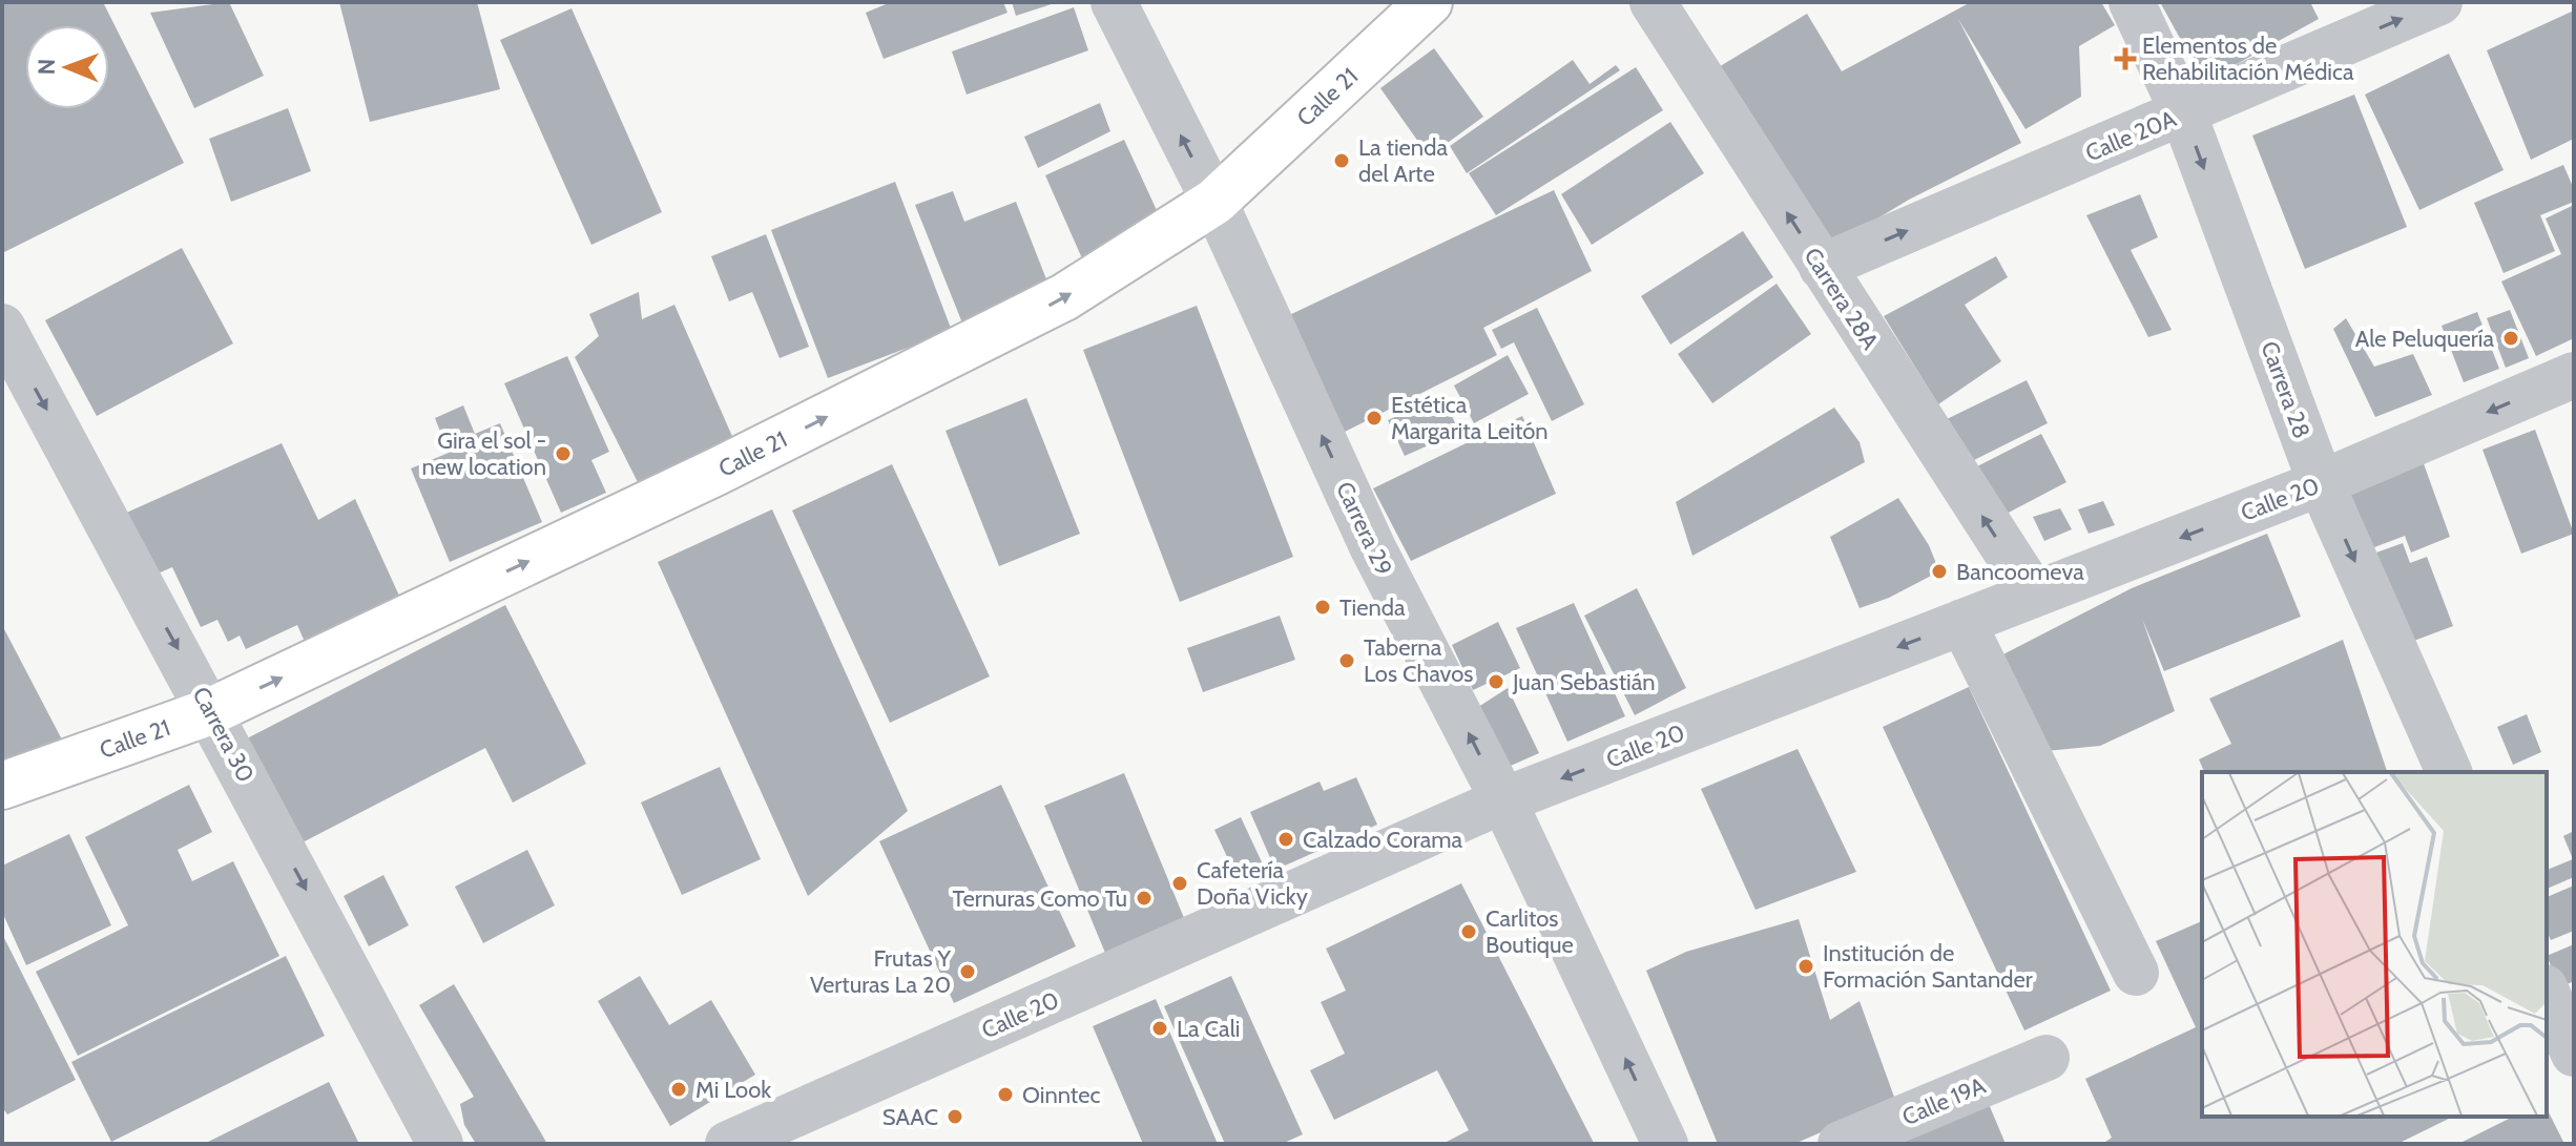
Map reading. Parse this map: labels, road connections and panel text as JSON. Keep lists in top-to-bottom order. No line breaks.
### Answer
{"streets":{"main road":["Calle 21"],"street":["Calle 20A","Carrera 28A","Carrera 28","Calle 20","Carrera 29","Carrera 30","Calle 19A"]},"crossings":[["Calle 21","Carrera 29"],["Calle 21","Carrera 30"],["Calle 20A","Carrera 28A"],["Calle 20A","Carrera 28"],["Carrera 28A","Calle 20"],["Carrera 28","Calle 20"],["Calle 20","Carrera 29"]],"one_way":["Calle 21","Calle 20A","Carrera 28A","Calle 20","Carrera 29","Carrera 30"],"places":{"health":["Elementos de Rehabilitación Médica"],"other":["La tienda del Arte","Ale Peluquería","Estética Margarita Leitón","Gira el sol - new location","Bancoomeva","Tienda","Taberna Los Chavos","Juan Sebastián","Calzado Corama","Cafetería Doña Vicky","Ternuras Como Tu","Carlitos Boutique","Institución de Formación Santander","Frutas Y Verturas La 20","La Cali","Mi Look","Oinntec","SAAC"]},"north":"left"}
